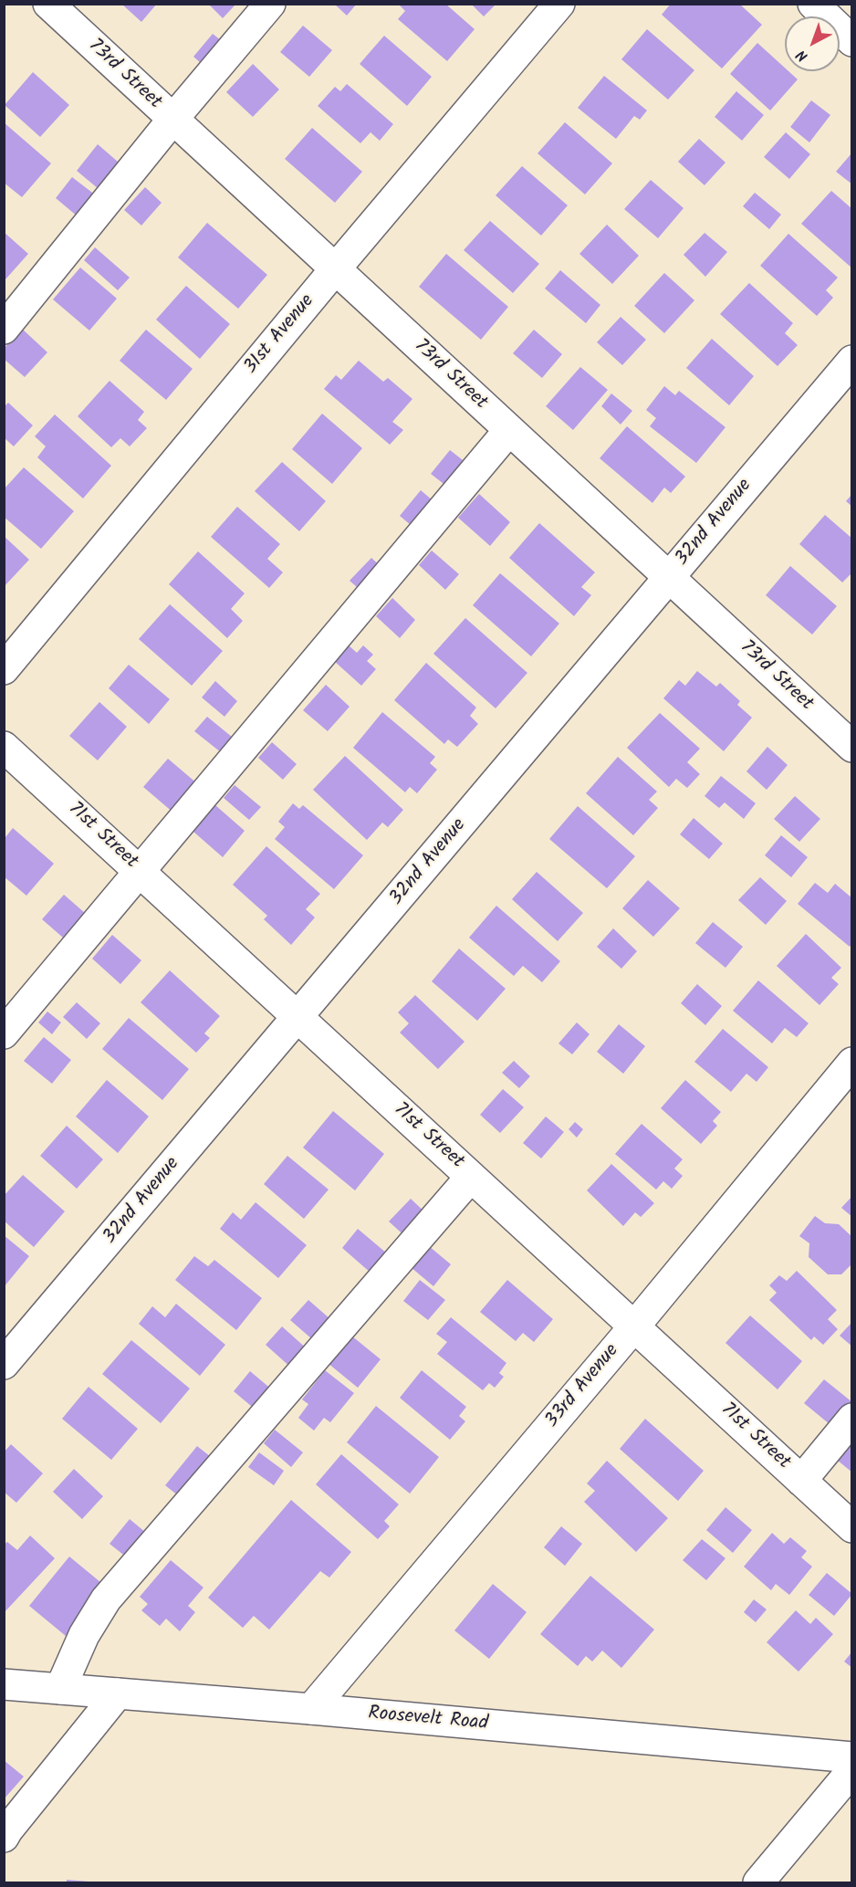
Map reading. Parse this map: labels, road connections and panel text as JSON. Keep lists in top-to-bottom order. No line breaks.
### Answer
{"streets":{"street":["73rd Street","31st Avenue","32nd Avenue","71st Street","33rd Avenue","Roosevelt Road"]},"crossings":[["73rd Street","31st Avenue"],["73rd Street","32nd Avenue"],["32nd Avenue","71st Street"],["71st Street","33rd Avenue"],["33rd Avenue","Roosevelt Road"]],"north":"bottom left"}
